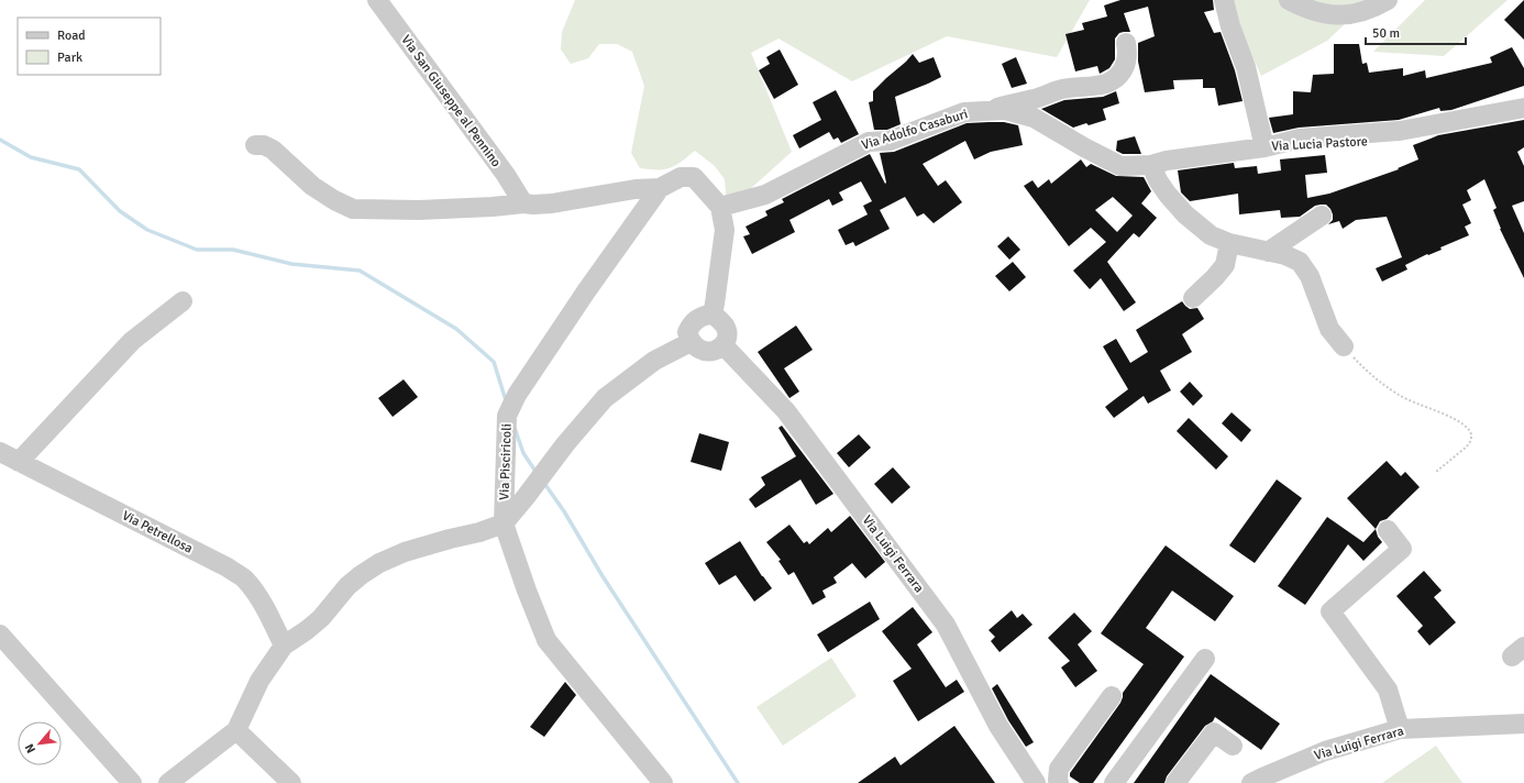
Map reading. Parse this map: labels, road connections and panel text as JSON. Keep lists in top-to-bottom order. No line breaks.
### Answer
{"streets":{"street":["Via San Giuseppe al Pennino","Via Adolfo Casaburi","Via Lucia Pastore","Via Pisciricoli","Via Petrellosa","Via Luigi Ferrara"]},"crossings":[["Via Adolfo Casaburi","Via Lucia Pastore"]],"legend":["Road","Park"],"scale_bar":"50 m","north":"bottom left"}
